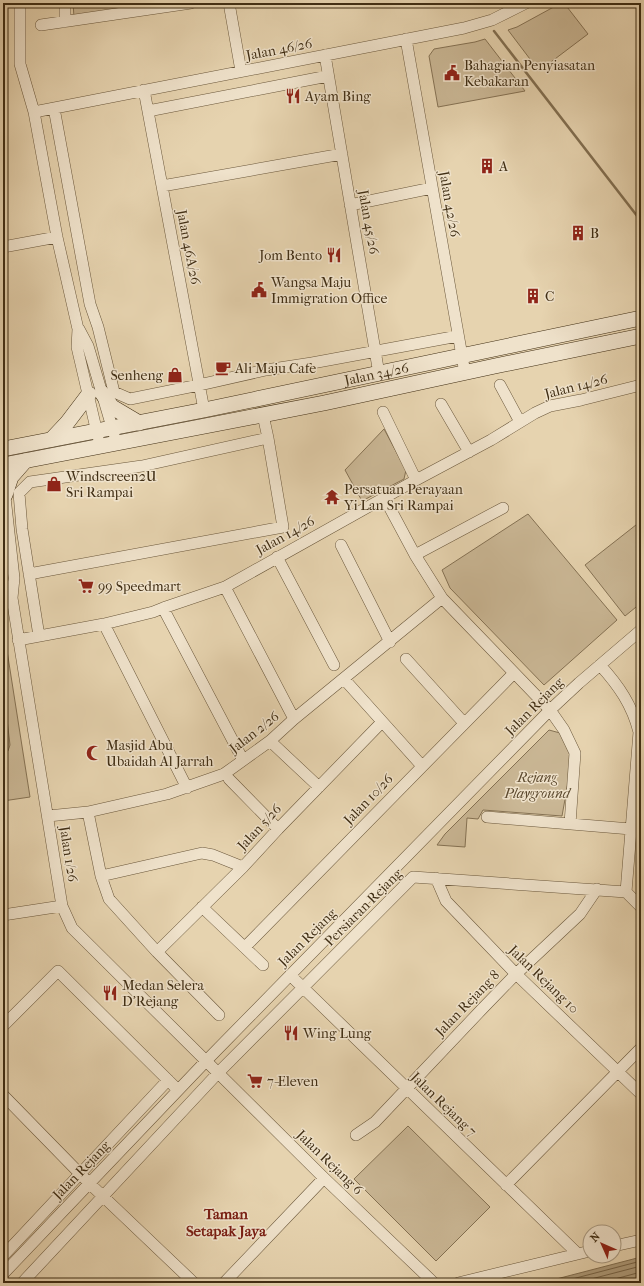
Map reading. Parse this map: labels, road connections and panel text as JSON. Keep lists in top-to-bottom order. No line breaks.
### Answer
{"streets":{"main road":["Jalan 34/26"],"street":["Jalan 46/26","Jalan 42/26","Jalan 45/26","Jalan 46A/26","Jalan 14/26","Jalan Rejang","Jalan 2/26","Jalan 10/26","Jalan 5/26","Jalan 1/26","Persiaran Rejang","Jalan Rejang 10","Jalan Rejang 8","Jalan Rejang 7","Jalan Rejang 6"]},"crossings":[["Jalan 46/26","Jalan 42/26"],["Jalan 46/26","Jalan 45/26"],["Jalan 46/26","Jalan 46A/26"],["Jalan 42/26","Jalan 34/26"],["Jalan 45/26","Jalan 34/26"],["Jalan 46A/26","Jalan 34/26"],["Jalan 14/26","Jalan 1/26"],["Jalan Rejang","Jalan 1/26"],["Jalan Rejang","Jalan Rejang 7"],["Jalan Rejang","Jalan Rejang 6"],["Jalan 2/26","Jalan 1/26"],["Jalan 1/26","Jalan Rejang 6"],["Persiaran Rejang","Jalan Rejang 10"],["Persiaran Rejang","Jalan Rejang 8"],["Persiaran Rejang","Jalan Rejang 7"],["Persiaran Rejang","Jalan Rejang 6"],["Jalan Rejang 10","Jalan Rejang 8"],["Jalan Rejang 8","Jalan Rejang 7"]],"districts":["Taman Setapak Jaya"],"parks":["Rejang Playground"],"places":{"public building":["Bahagian Penyiasatan Kebakaran","Wangsa Maju Immigration Office"],"restaurant":["Ayam Bing","Jom Bento","Medan Selera D'Rejang","Wing Lung"],"building":["A","B","C"],"cafe":["Ali Maju Cafe"],"shop":["Senheng","Windscreen2U Sri Rampai"],"temple":["Persatuan Perayaan Yi Lan Sri Rampai"],"supermarket":["99 Speedmart","7-Eleven"],"mosque":["Masjid Abu Ubaidah Al Jarrah"]},"north":"top left"}
